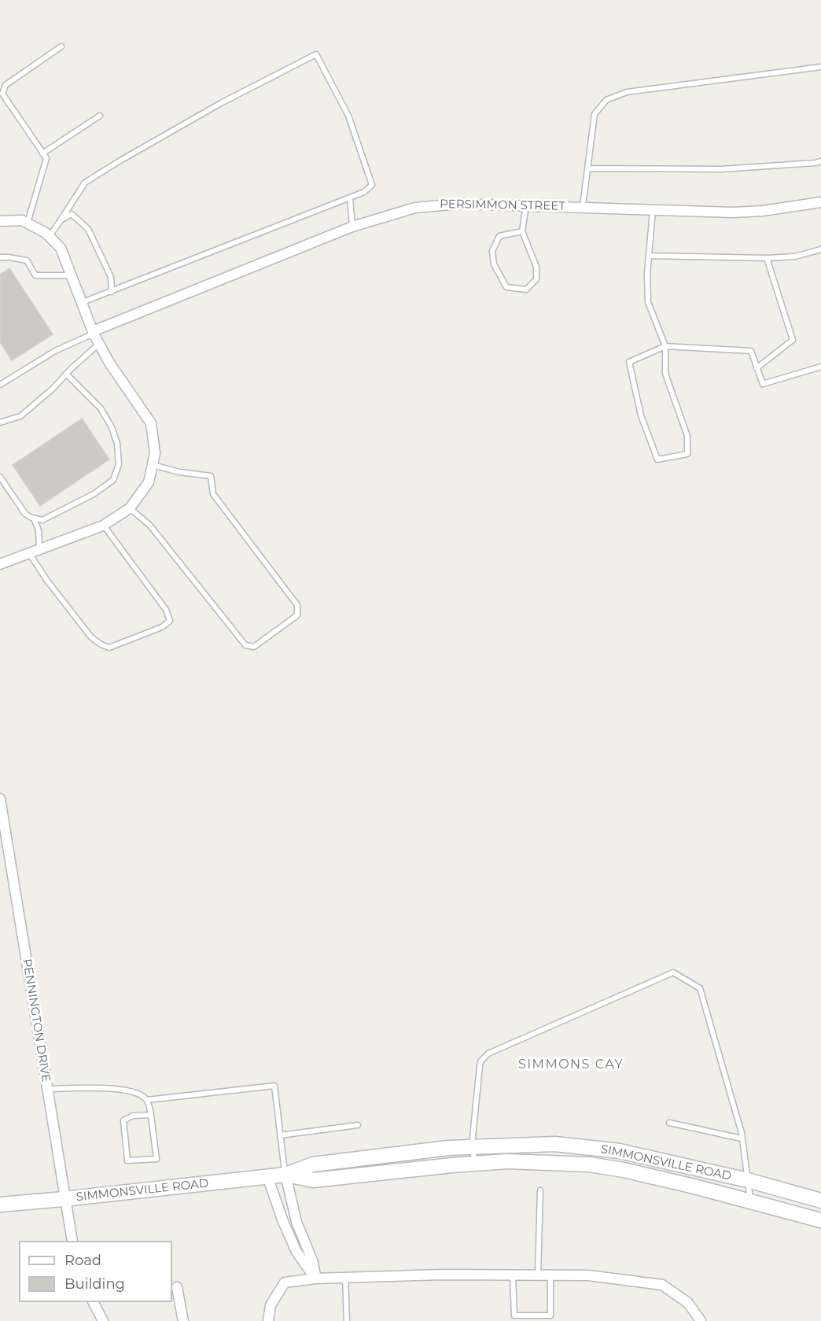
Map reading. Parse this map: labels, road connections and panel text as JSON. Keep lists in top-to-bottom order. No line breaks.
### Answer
{"streets":{"street":["PERSIMMON STREET","PENNINGTON DRIVE","SIMMONSVILLE ROAD"]},"crossings":[["PENNINGTON DRIVE","SIMMONSVILLE ROAD"]],"districts":["SIMMONS CAY"],"legend":["Road","Building"]}
